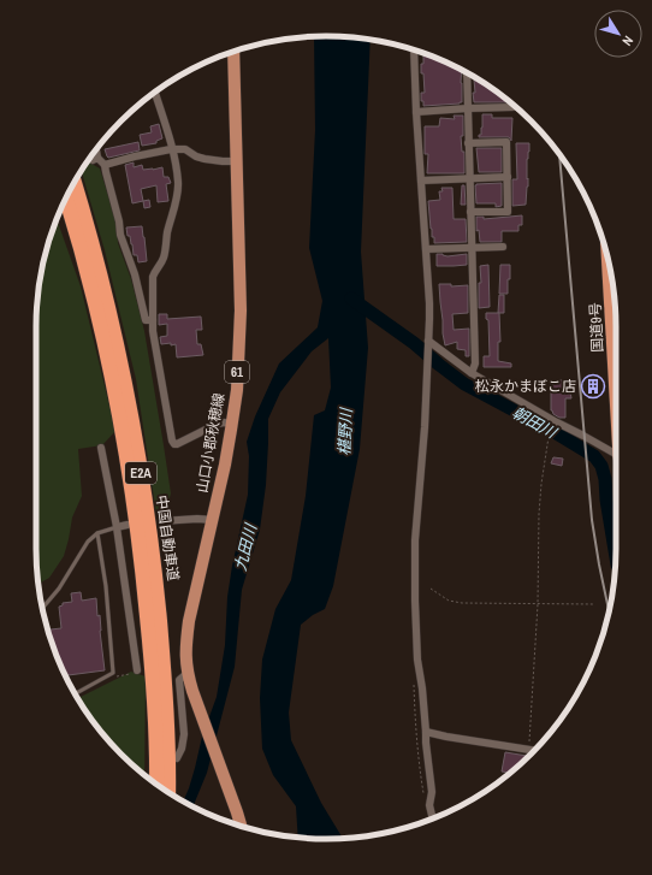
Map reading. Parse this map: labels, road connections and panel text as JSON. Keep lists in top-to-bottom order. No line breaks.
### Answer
{"streets":{"highway":["国道9号","E2A","中国自動車道"],"main road":["61","山口小郡秋穂線"]},"water":["朝田川","椹野川","九田川"],"places":{"building":["松永かまぼこ店"]},"north":"bottom right"}
